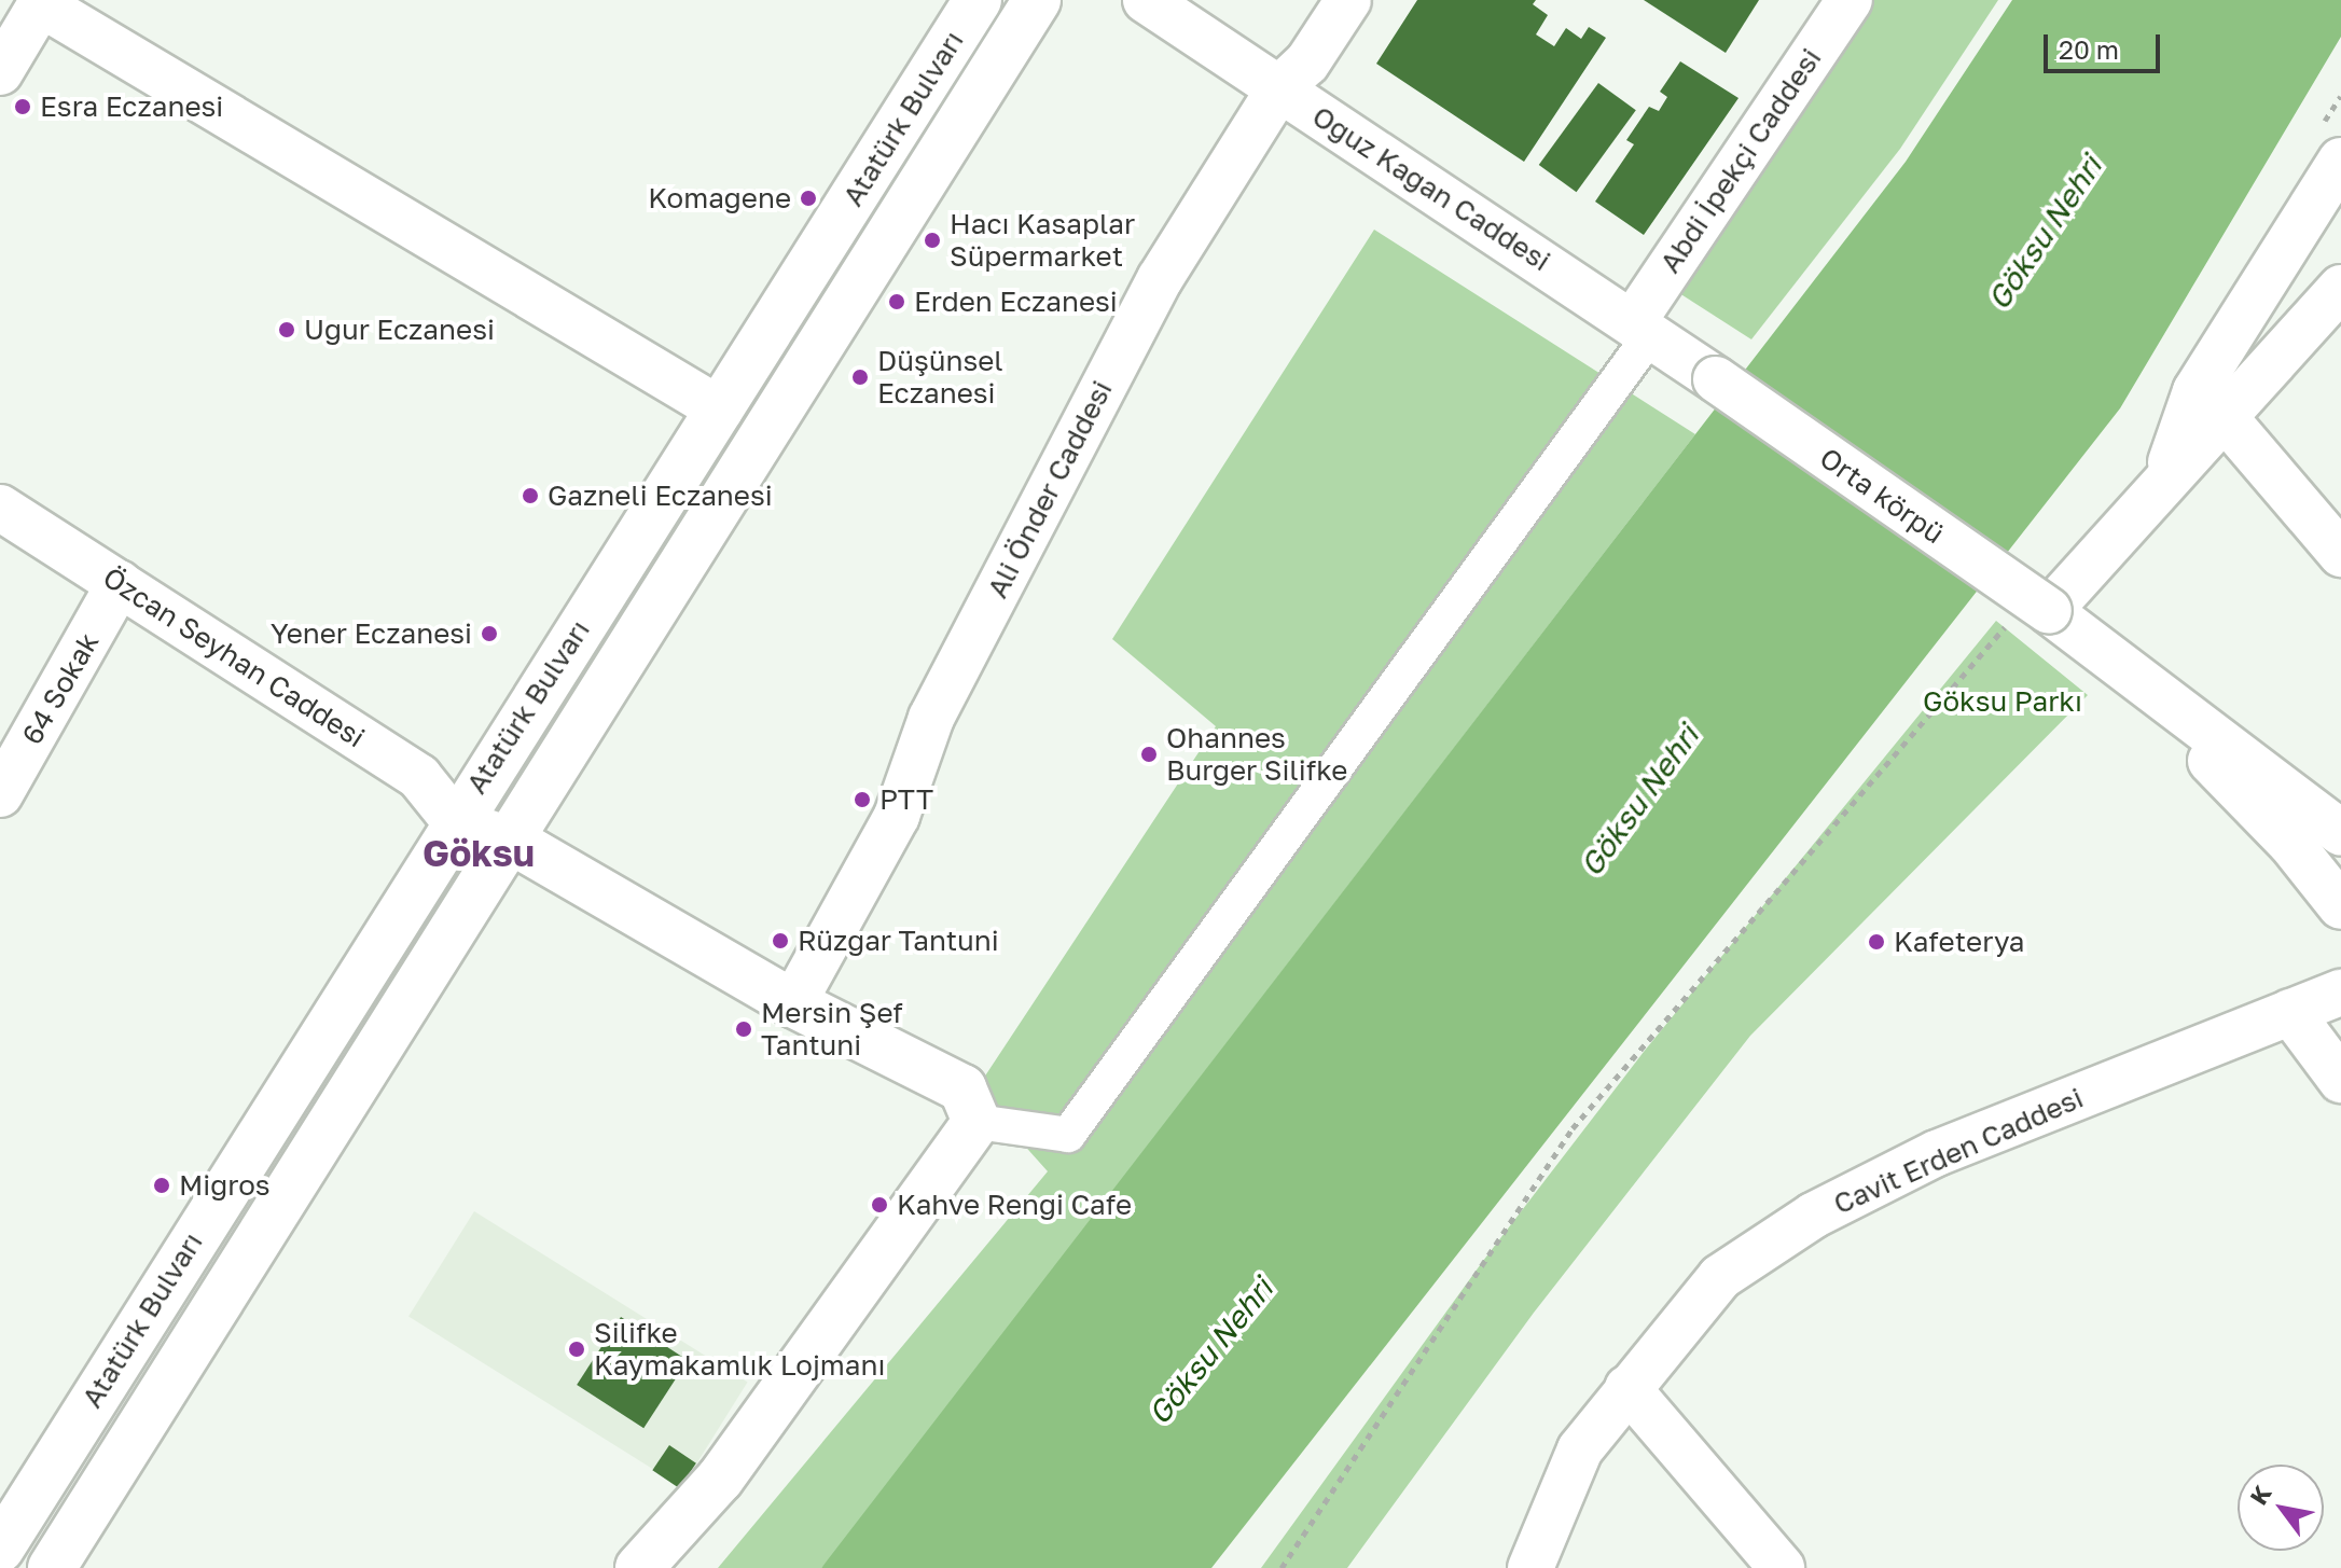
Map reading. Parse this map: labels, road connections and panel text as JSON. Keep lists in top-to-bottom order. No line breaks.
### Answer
{"streets":{"main road":["Atatürk Bulvarı"],"street":["Abdi İpekçi Caddesi","Oğuz Kağan Caddesi","Ali Önder Caddesi","Orta körpü","Özcan Seyhan Caddesi","64 Sokak","Cavit Erden Caddesi"]},"crossings":[["Atatürk Bulvarı","Özcan Seyhan Caddesi"],["Abdi İpekçi Caddesi","Oğuz Kağan Caddesi"],["Oğuz Kağan Caddesi","Ali Önder Caddesi"],["Oğuz Kağan Caddesi","Orta körpü"],["Özcan Seyhan Caddesi","64 Sokak"]],"districts":["Göksu"],"water":["Göksu Nehri"],"parks":["Göksu Parkı"],"places":["Esra Eczanesi","Komagene","Hacı Kasaplar Süpermarket","Erden Eczanesi","Uğur Eczanesi","Düşünsel Eczanesi","Gazneli Eczanesi","Yener Eczanesi","Ohannes Burger Silifke","PTT","Rüzgar Tantuni","Kafeterya","Mersin Şef Tantuni","Migros","Kahve Rengi Cafe","Silifke Kaymakamlık Lojmanı"],"scale_bar":"20 m","north":"top left"}
